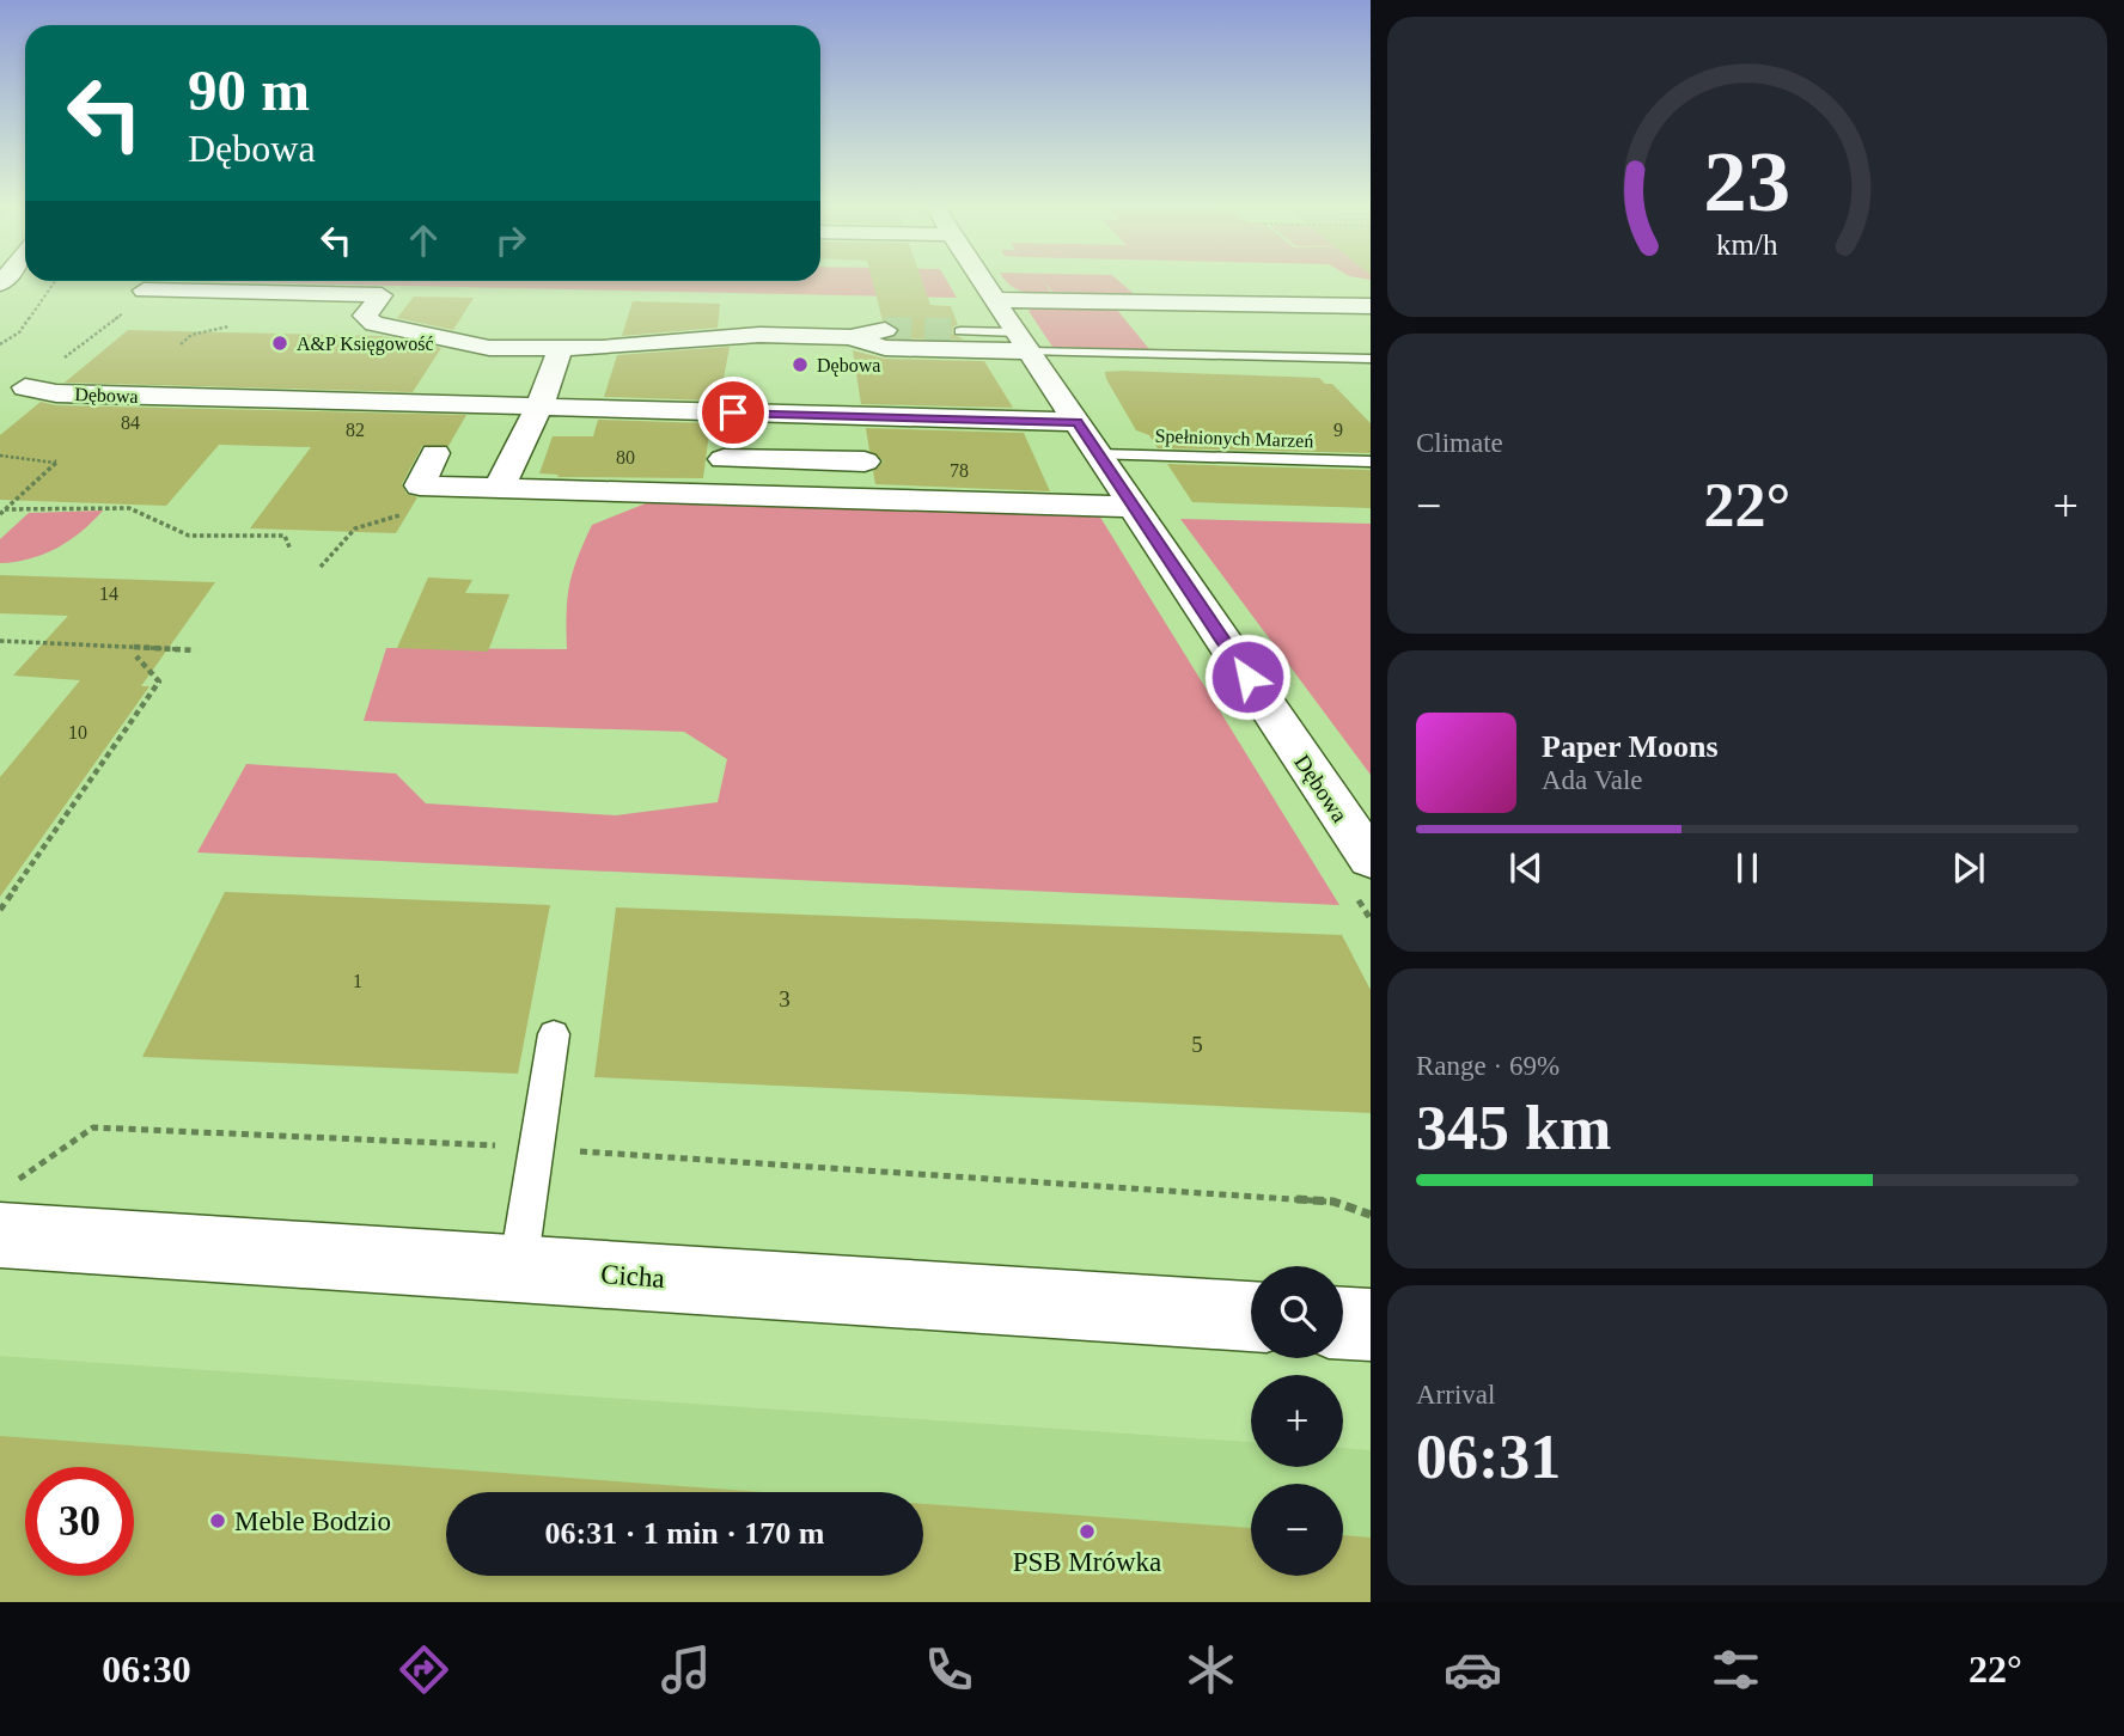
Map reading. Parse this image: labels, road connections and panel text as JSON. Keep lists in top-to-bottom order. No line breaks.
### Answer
{"streets":{"street":["Dębowa","Cicha"],"lane":["Spełnionych Marzeń"]},"crossings":[["Dębowa","Spełnionych Marzeń"]],"places":["A&P Księgowość","Dębowa","Meble Bodzio","PSB Mrówka"],"house_numbers":["84","82","9","80","78","14","10","1","3","5"],"page":{"turn":["90 m","Dębowa"],"tile":["Climate",["Range · 69%","345 km"],["Arrival","06:31"]],"heat":["−","22°","+"],"song":["Paper Moons","Ada Vale"],"map_buttons":["+","−"],"limit":"30","trip":"06:31 · 1 min · 170 m","tabs":["06:30","22°"],"gauge":["23","km/h"]}}
